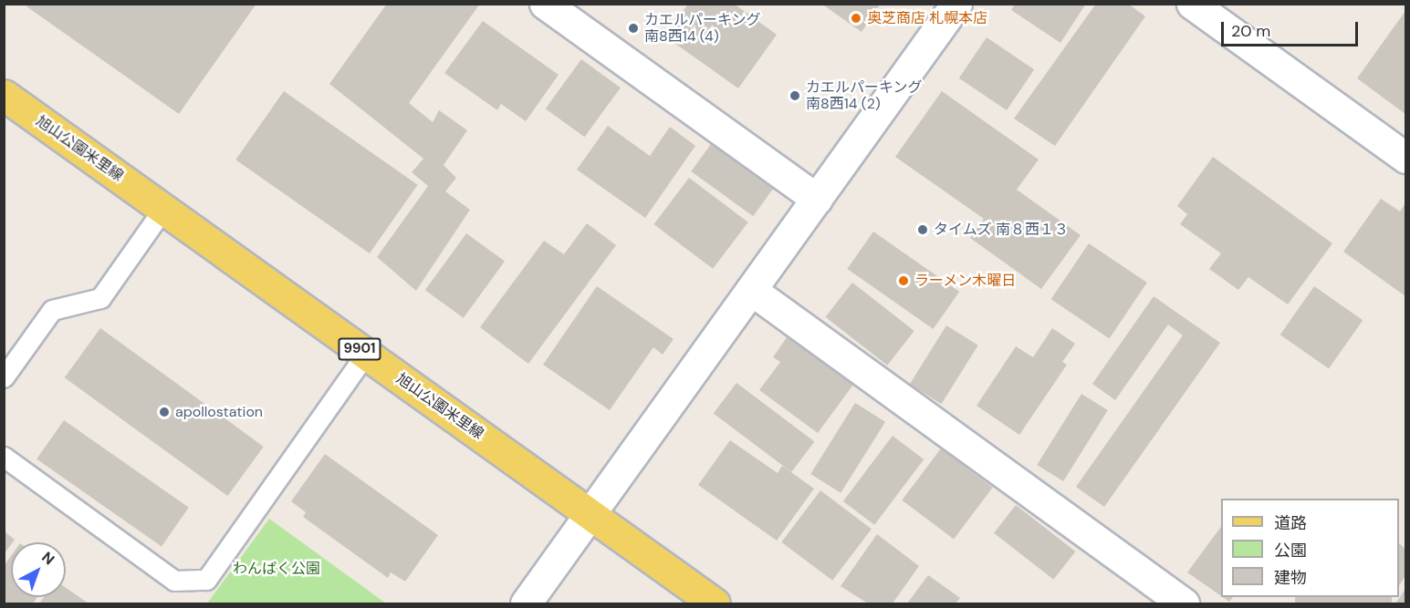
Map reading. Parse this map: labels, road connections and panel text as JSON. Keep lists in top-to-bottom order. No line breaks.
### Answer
{"streets":{"main road":["旭山公園米里線","9901"]},"parks":["わんぱく公園"],"places":["奥芝商店 札幌本店","カエルパーキング 南8西14 (4)","カエルパーキング 南8西14 (2)","タイムズ 南８西１３","ラーメン木曜日","apollostation"],"legend":["道路","公園","建物"],"scale_bar":"20 m","north":"top right"}
